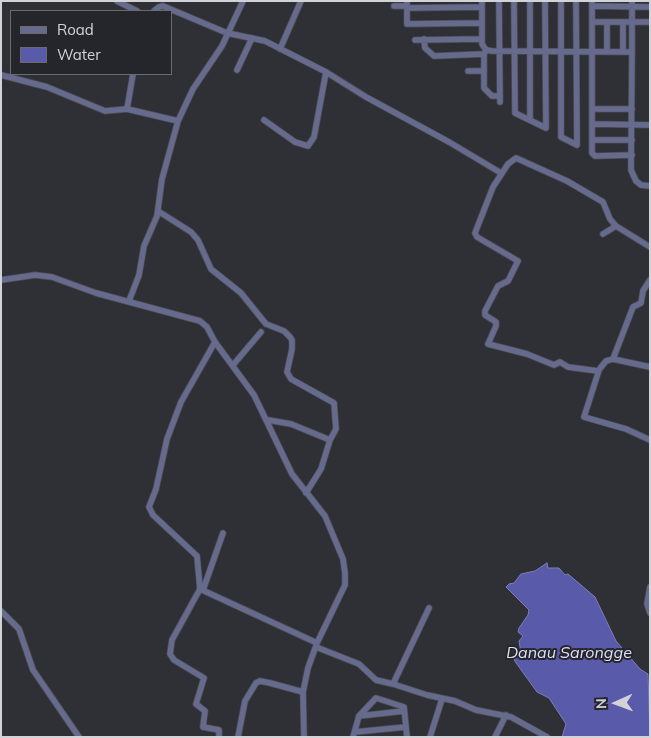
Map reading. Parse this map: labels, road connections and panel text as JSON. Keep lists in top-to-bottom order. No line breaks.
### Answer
{"water":["Danau Sarongge"],"legend":["Road","Water"],"north":"left"}
